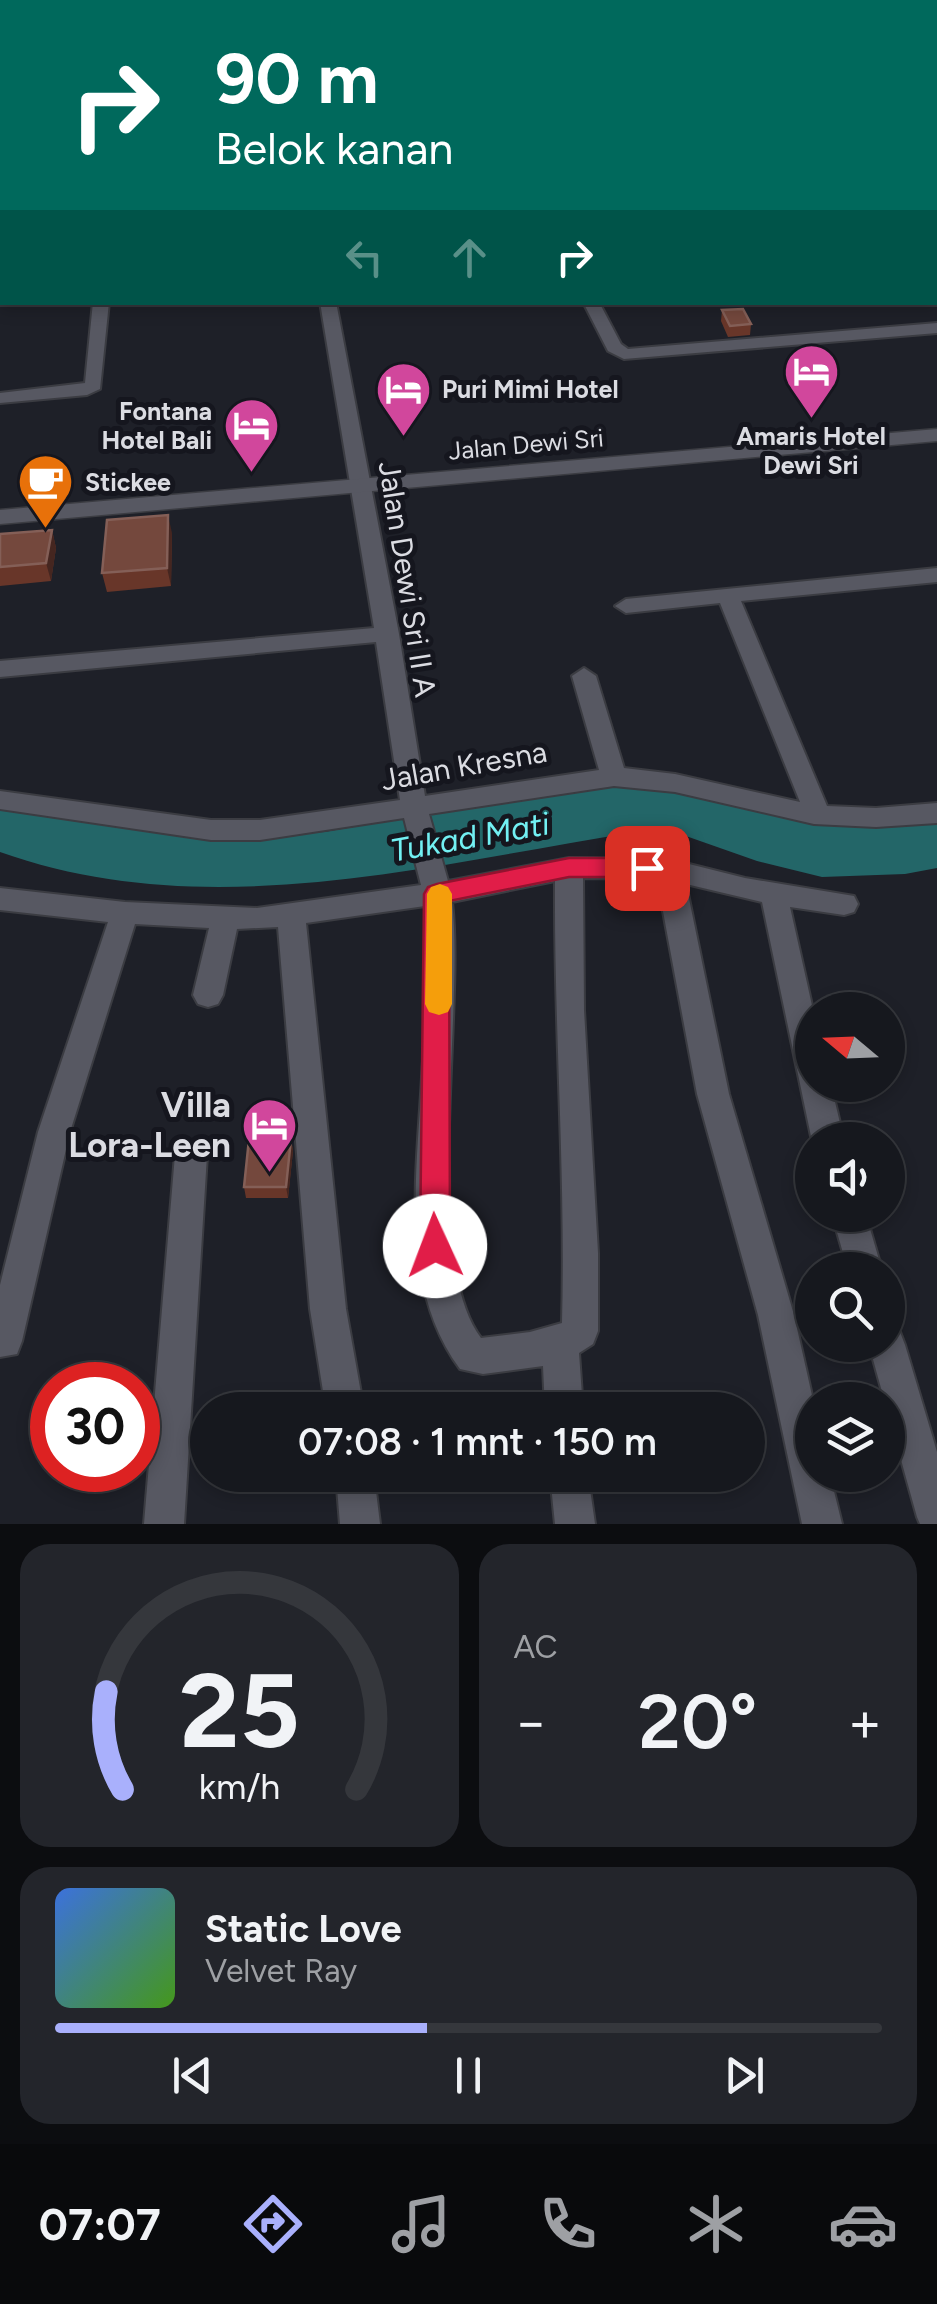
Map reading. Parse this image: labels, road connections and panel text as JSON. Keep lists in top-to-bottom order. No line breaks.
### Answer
{"streets":{"street":["Jalan Dewi Sri","Jalan Dewi Sri II A","Jalan Kresna"]},"crossings":[["Jalan Dewi Sri","Jalan Dewi Sri II A"],["Jalan Dewi Sri II A","Jalan Kresna"]],"water":["Tukad Mati"],"places":{"hotel":["Amaris Hotel Dewi Sri","Puri Mimi Hotel","Fontana Hotel Bali","Villa Lora-Leen"],"cafe":["Stickee"]},"north":"left","page":{"turn":["90 m","Belok kanan"],"limit":"30","trip":"07:08 · 1 mnt · 150 m","tile":"AC","heat":["−","20°","+"],"song":["Static Love","Velvet Ray"],"tabs":"07:07","gauge":["25","km/h"]}}
